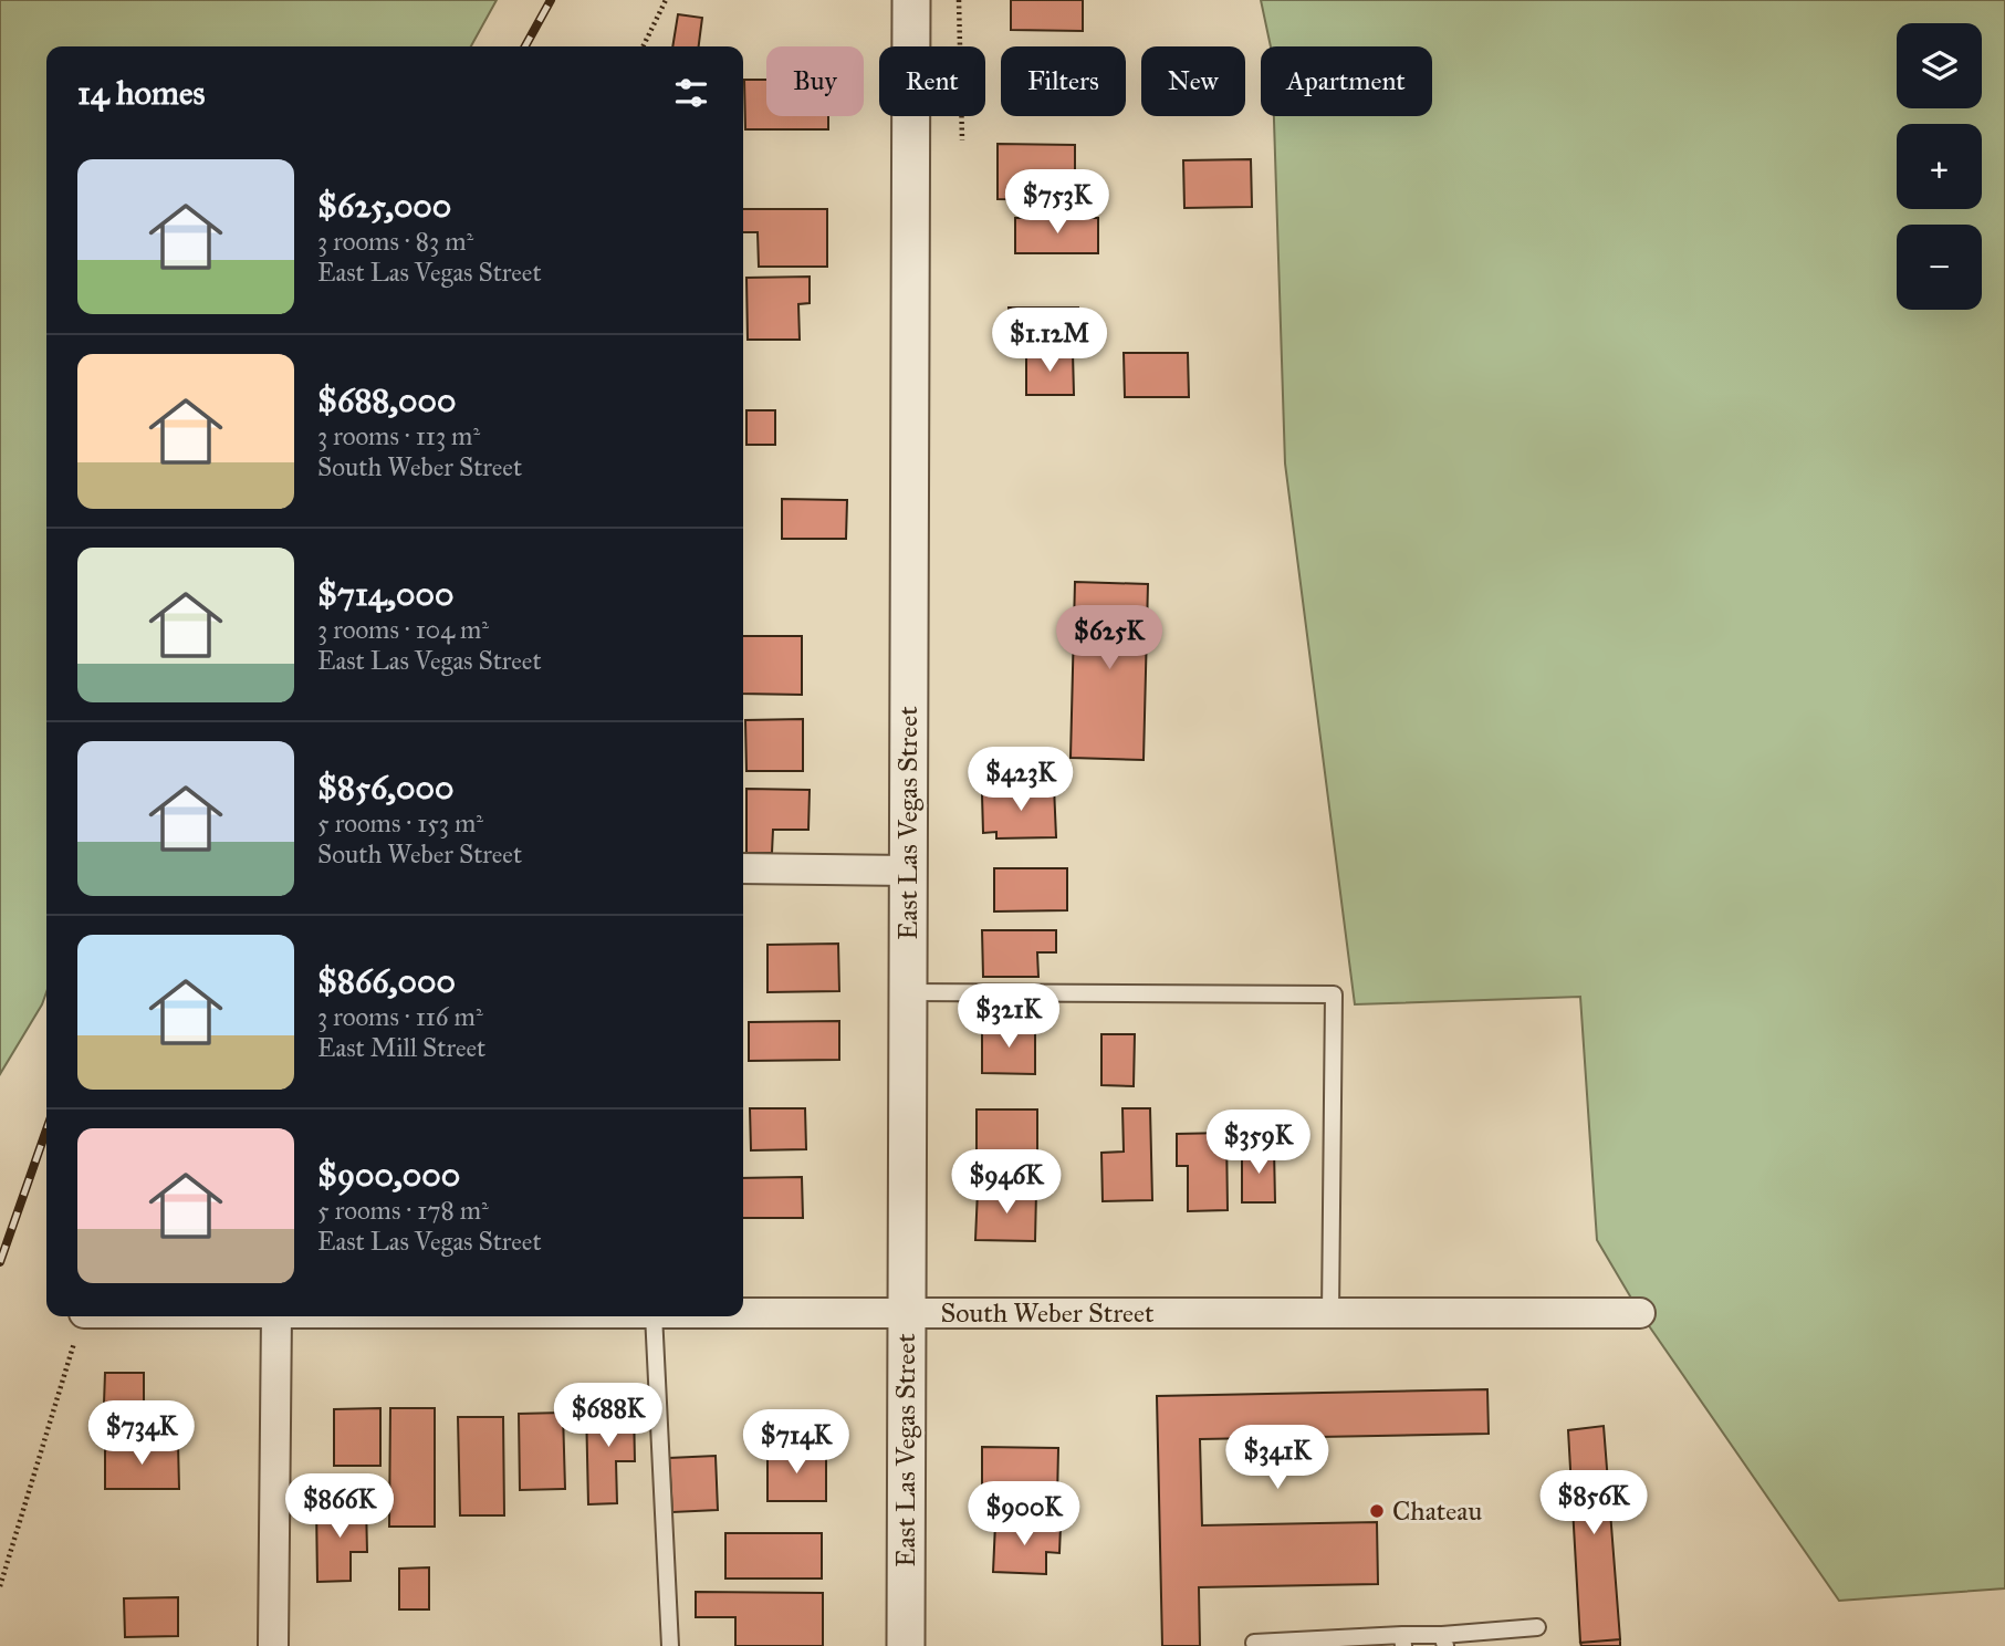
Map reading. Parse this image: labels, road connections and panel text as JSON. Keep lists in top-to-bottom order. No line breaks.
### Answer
{"streets":{"street":["East Las Vegas Street","South Weber Street"]},"crossings":[["East Las Vegas Street","South Weber Street"]],"places":["Chateau"],"page":{"map_buttons":["+","−"],"chip":["Buy","Rent","Filters","New","Apartment"],"heading":"14 homes","list":[{"name":"$625,000","note":"3 rooms · 83 m² · East Las Vegas Street"},{"name":"$688,000","note":"3 rooms · 113 m² · South Weber Street"},{"name":"$714,000","note":"3 rooms · 104 m² · East Las Vegas Street"},{"name":"$856,000","note":"5 rooms · 153 m² · South Weber Street"},{"name":"$866,000","note":"3 rooms · 116 m² · East Mill Street"},{"name":"$900,000","note":"5 rooms · 178 m² · East Las Vegas Street"}],"price":["$753K","$1.12M","$625K","$423K","$321K","$359K","$946K","$688K","$734K","$714K","$341K","$856K","$866K","$900K"]}}
